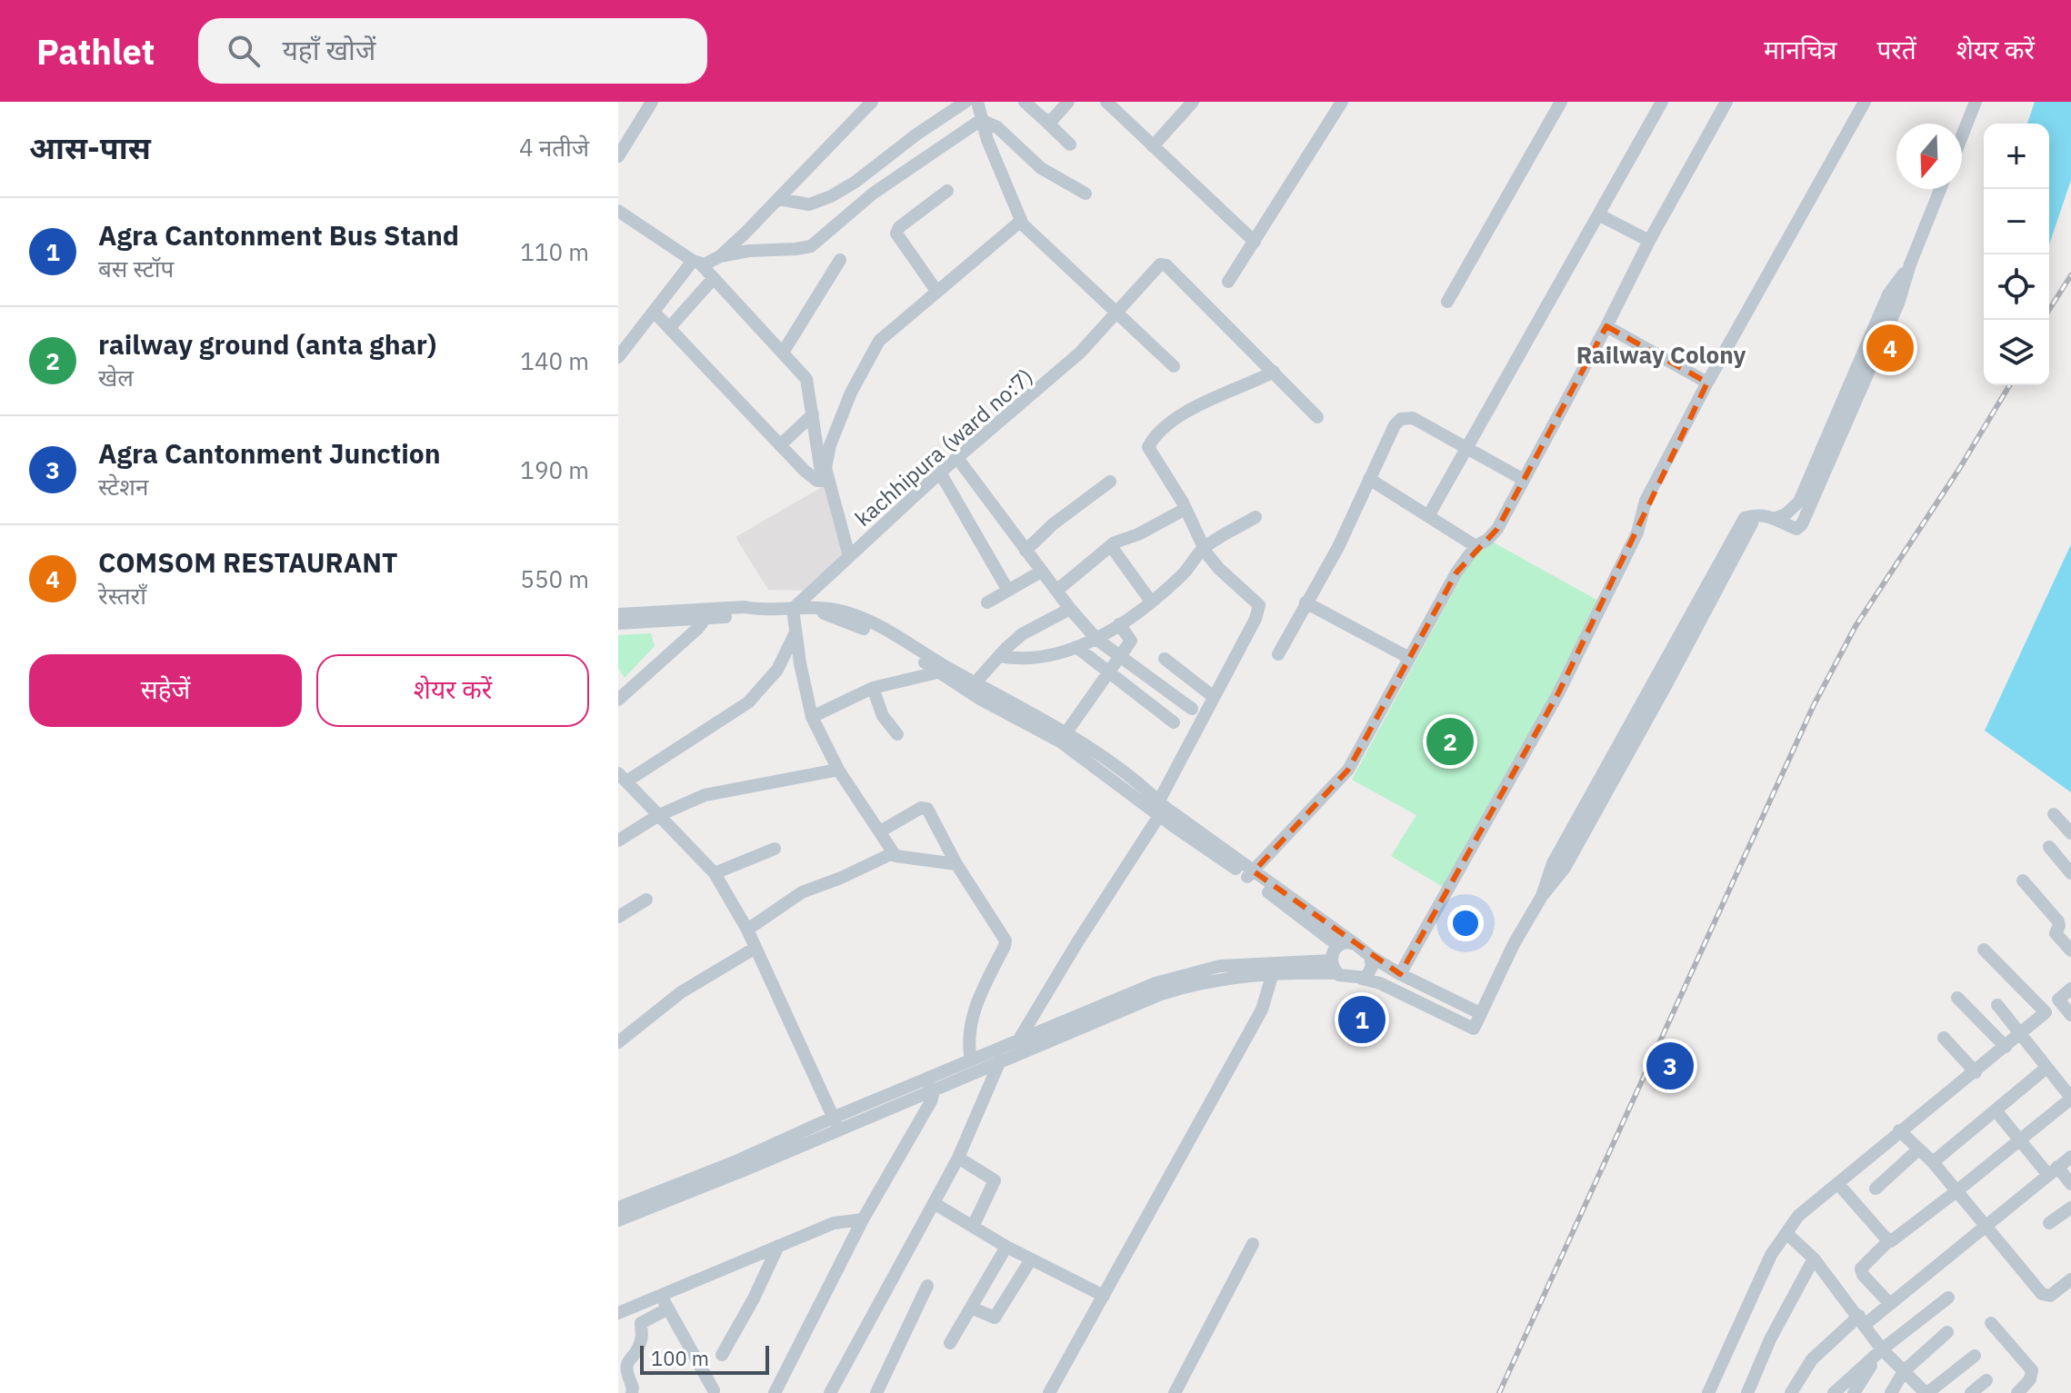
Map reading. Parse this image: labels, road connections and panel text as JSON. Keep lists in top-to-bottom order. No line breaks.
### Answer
{"streets":{"street":["kachhipura (ward no:7)"]},"districts":["Railway Colony"],"scale_bar":"100 m","north":"bottom","page":{"header":"Pathlet","search":"यहाँ खोजें","nav":["मानचित्र","परतें","शेयर करें"],"heading":["आस-पास","4 नतीजे"],"map_buttons":["+","−"],"list":[{"mark":"1","name":"Agra Cantonment Bus Stand","note":"बस स्टॉप","value":"110 m"},{"mark":"2","name":"railway ground (anta ghar)","note":"खेल","value":"140 m"},{"mark":"3","name":"Agra Cantonment Junction","note":"स्टेशन","value":"190 m"},{"mark":"4","name":"COMSOM RESTAURANT","note":"रेस्तराँ","value":"550 m"}],"pins":["4","2","1","3"],"buttons":["सहेजें","शेयर करें"],"scale":"100 m"}}
